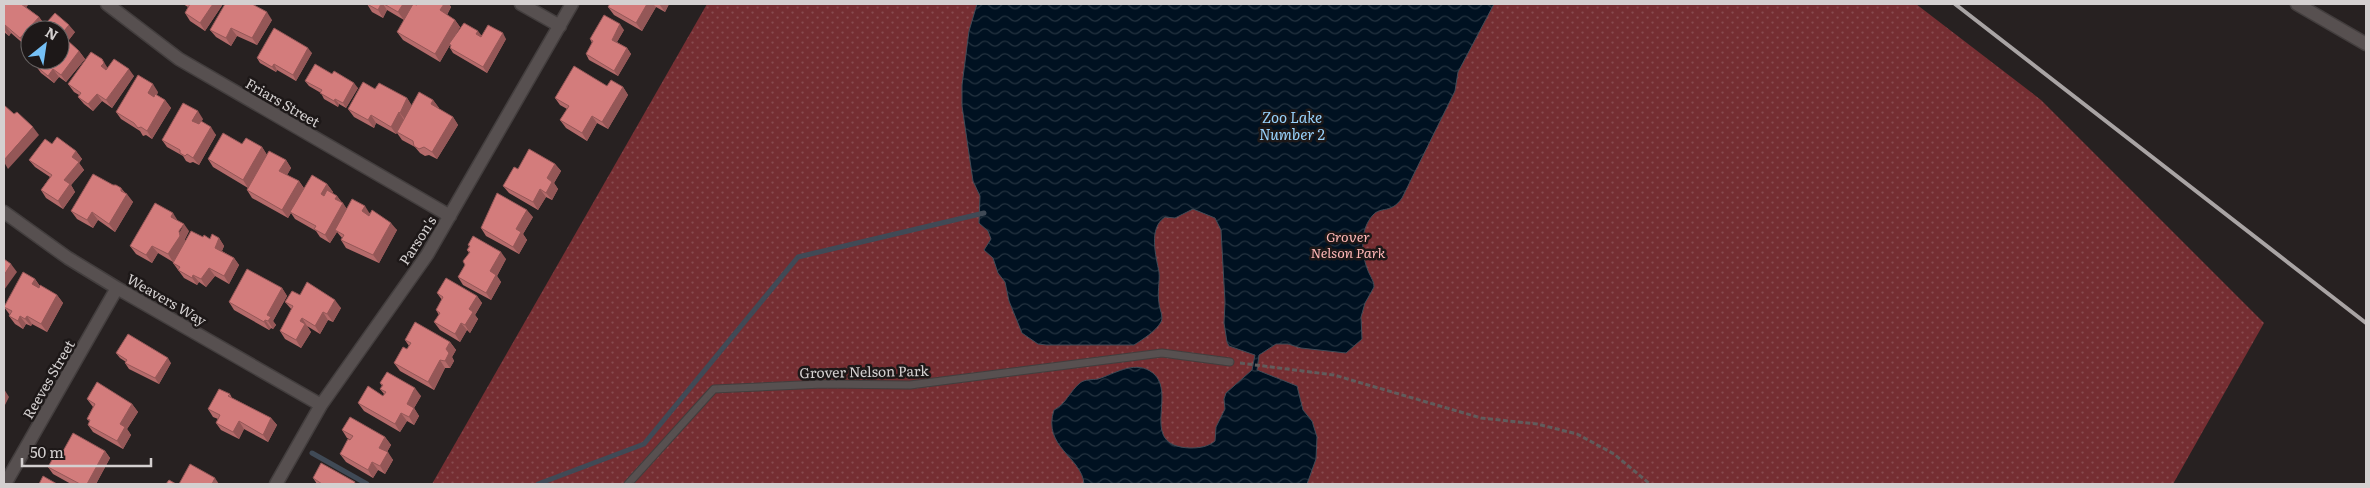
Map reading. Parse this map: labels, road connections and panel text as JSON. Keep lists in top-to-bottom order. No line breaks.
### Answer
{"streets":{"street":["Friars Street","Parson's","Weavers Way","Reeves Street"],"lane":["Grover Nelson Park"]},"crossings":[["Friars Street","Parson's"],["Parson's","Weavers Way"],["Weavers Way","Reeves Street"]],"water":["Zoo Lake Number 2"],"parks":["Grover Nelson Park"],"scale_bar":"50 m","north":"top right"}
